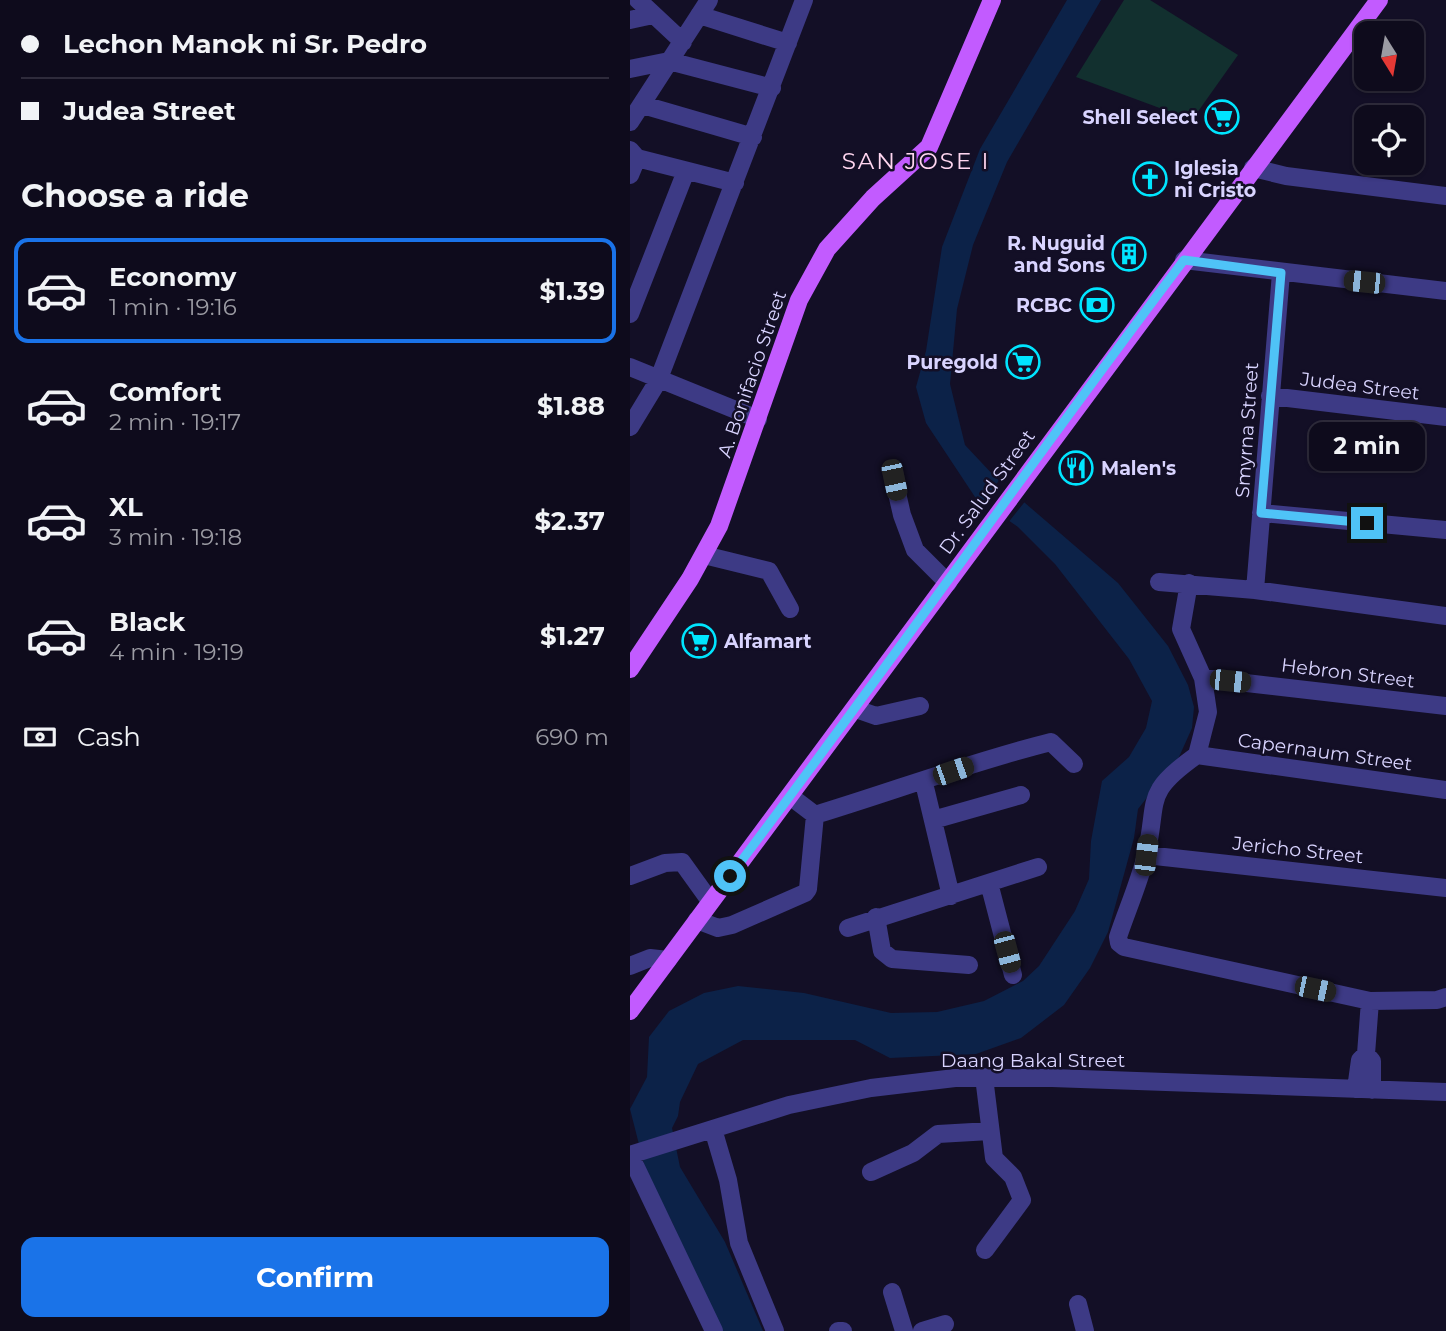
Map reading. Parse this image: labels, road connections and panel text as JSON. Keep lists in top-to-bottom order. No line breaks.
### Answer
{"streets":{"main road":["A. Bonifacio Street","Dr. Salud Street"],"street":["Judea Street","Smyrna Street","Hebron Street","Capernaum Street","Jericho Street","Daang Bakal Street"]},"crossings":[["Judea Street","Smyrna Street"]],"districts":["SAN JOSE I"],"places":{"supermarket":["Shell Select","Puregold","Alfamart"],"church":["Iglesia ni Cristo"],"building":["R. Nuguid and Sons"],"bank":["RCBC"],"restaurant":["Malen's"]},"north":"bottom","page":{"banner":["Lechon Manok ni Sr. Pedro","Judea Street"],"heading":"Choose a ride","list":[{"name":"Economy","note":"1 min · 19:16","value":"$1.39"},{"name":"Comfort","note":"2 min · 19:17","value":"$1.88"},{"name":"XL","note":"3 min · 19:18","value":"$2.37"},{"name":"Black","note":"4 min · 19:19","value":"$1.27"}],"bubble":"2 min","pay":["Cash","690 m"],"buttons":"Confirm"}}
